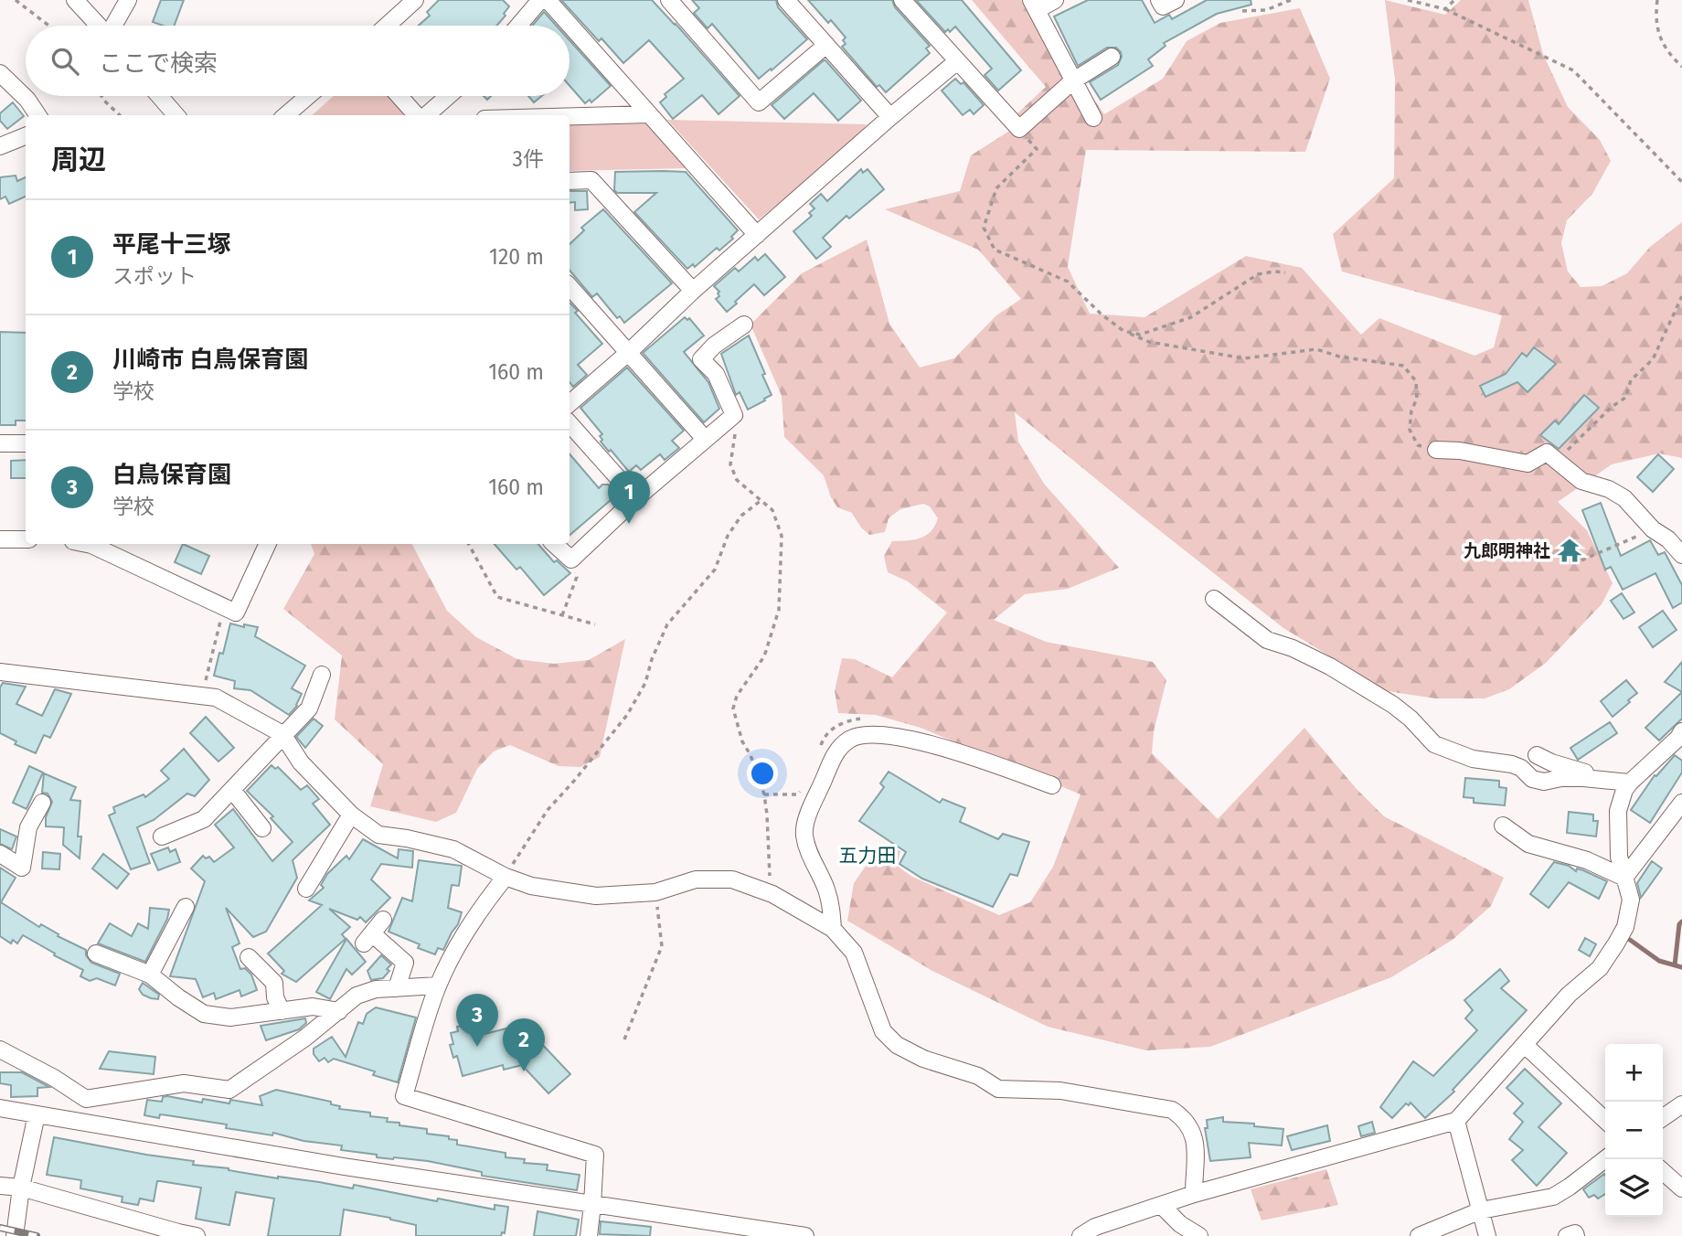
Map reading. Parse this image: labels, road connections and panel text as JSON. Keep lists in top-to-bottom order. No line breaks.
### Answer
{"districts":["五力田"],"places":{"temple":["九郎明神社"]},"page":{"search":"ここで検索","heading":["周辺","3件"],"list":[{"mark":"1","name":"平尾十三塚","note":"スポット","value":"120 m"},{"mark":"2","name":"川崎市 白鳥保育園","note":"学校","value":"160 m"},{"mark":"3","name":"白鳥保育園","note":"学校","value":"160 m"}],"pins":["1","3","2"],"map_buttons":["+","−"]}}
